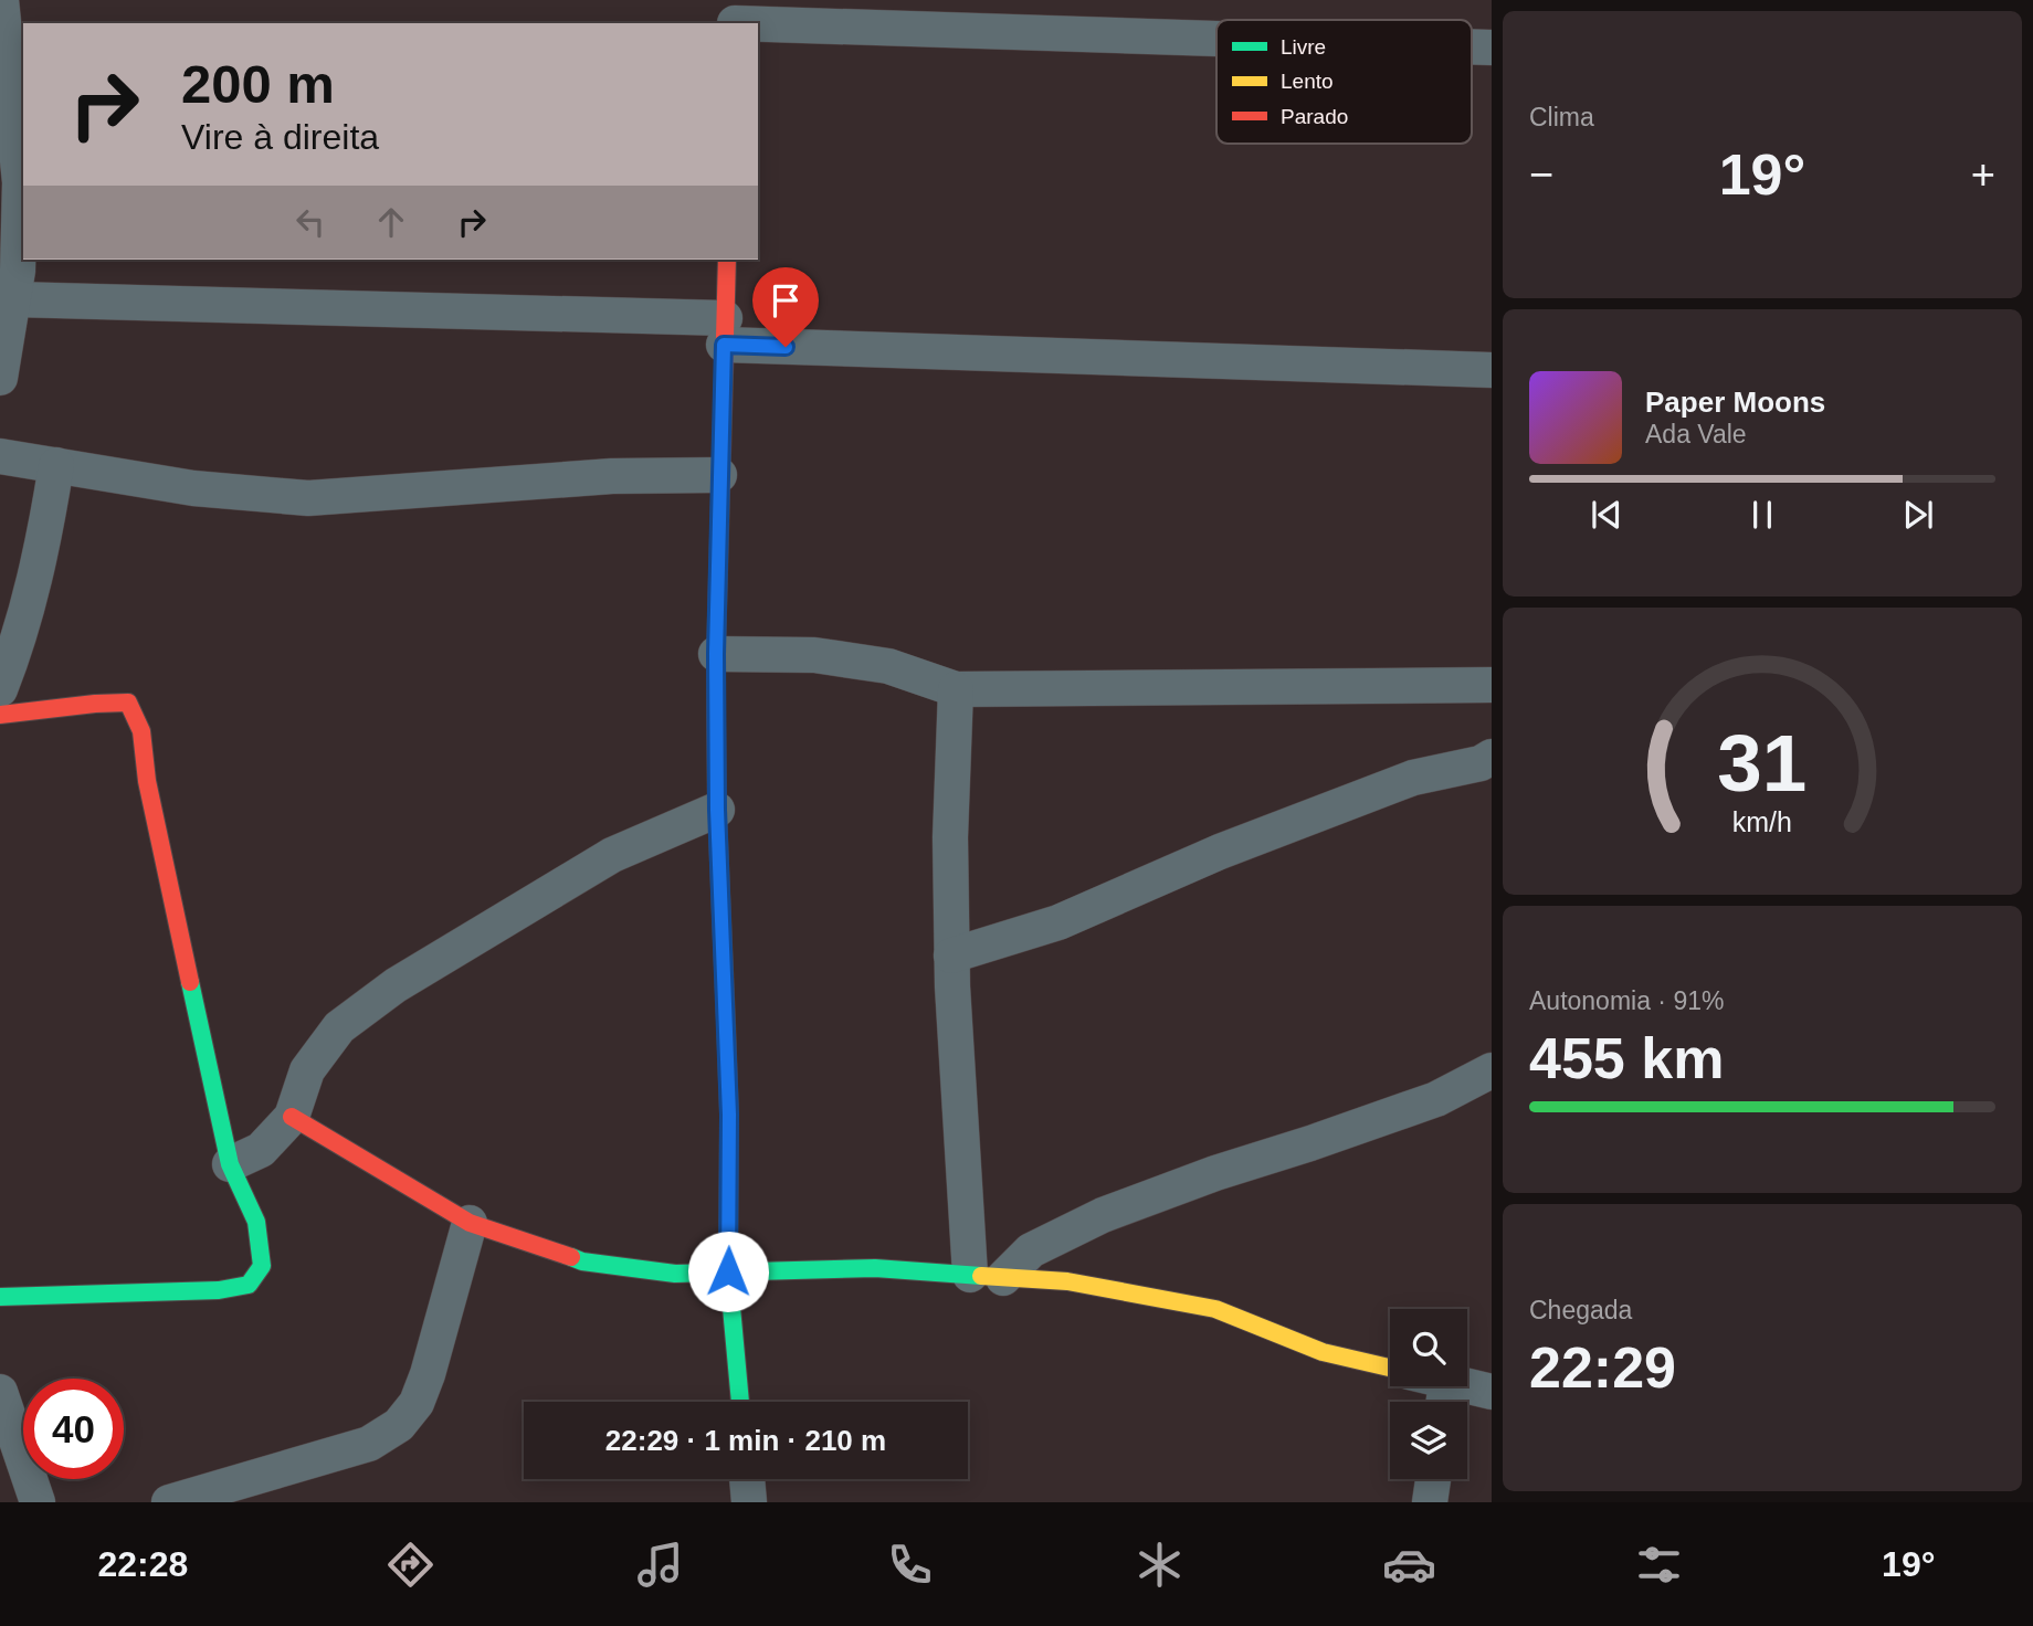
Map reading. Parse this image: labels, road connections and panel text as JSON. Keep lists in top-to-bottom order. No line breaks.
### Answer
{"legend":["Livre","Lento","Parado"],"page":{"tile":["Clima",["Autonomia · 91%","455 km"],["Chegada","22:29"]],"turn":["200 m","Vire à direita"],"heat":["−","19°","+"],"song":["Paper Moons","Ada Vale"],"limit":"40","trip":"22:29 · 1 min · 210 m","tabs":["22:28","19°"],"gauge":["31","km/h"]}}
